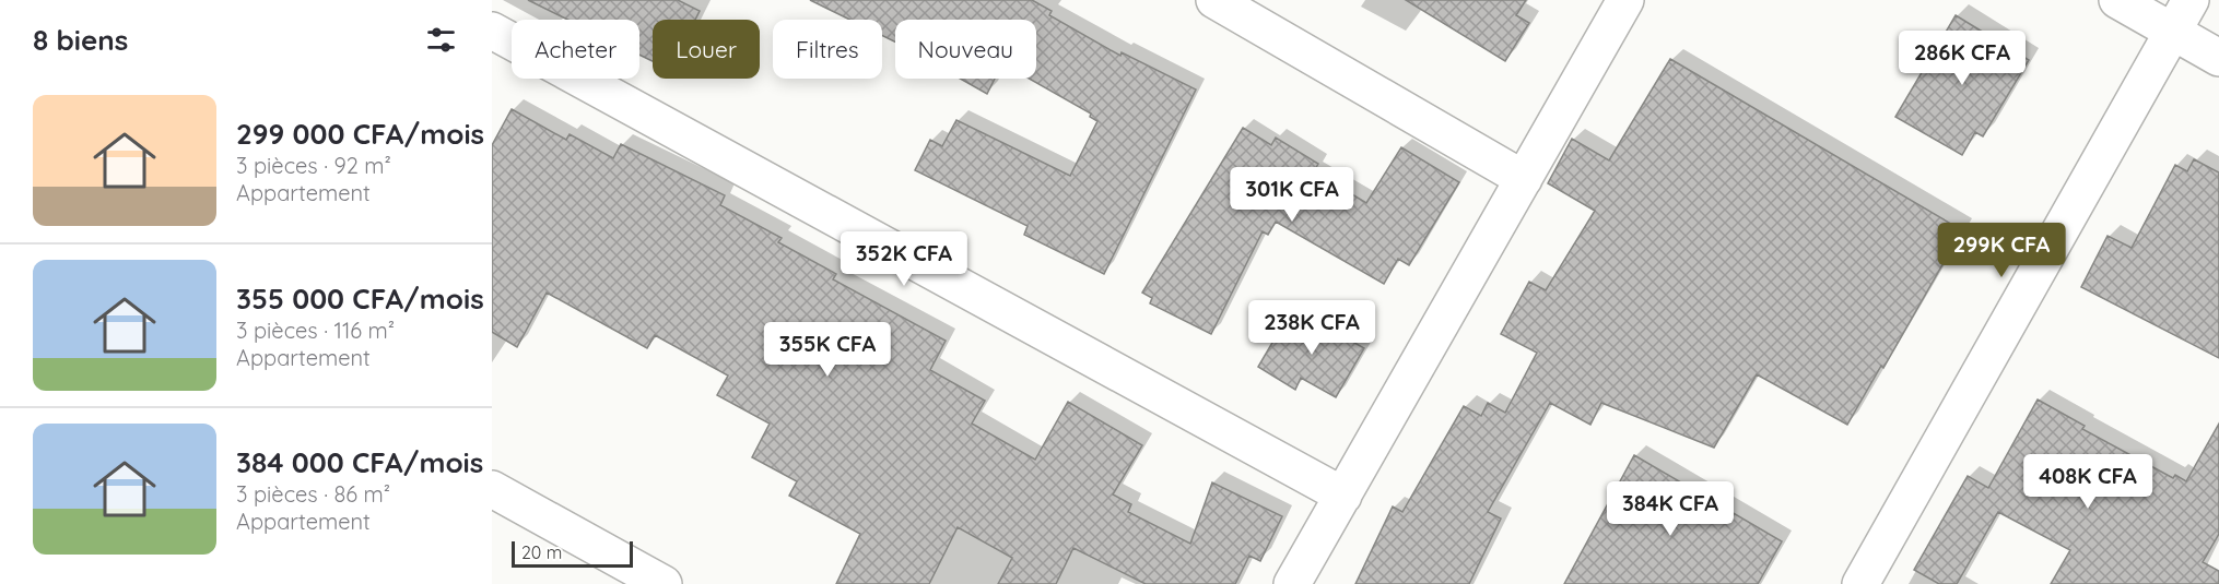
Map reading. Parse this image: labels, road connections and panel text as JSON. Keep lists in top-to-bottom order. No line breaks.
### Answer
{"scale_bar":"20 m","page":{"heading":"8 biens","chip":["Acheter","Louer","Filtres","Nouveau"],"price":["286K CFA","301K CFA","299K CFA","352K CFA","238K CFA","355K CFA","408K CFA","384K CFA"],"list":[{"name":"299 000 CFA/mois","note":"3 pièces · 92 m² · Appartement"},{"name":"355 000 CFA/mois","note":"3 pièces · 116 m² · Appartement"},{"name":"384 000 CFA/mois","note":"3 pièces · 86 m² · Appartement"}],"scale":"20 m"}}
